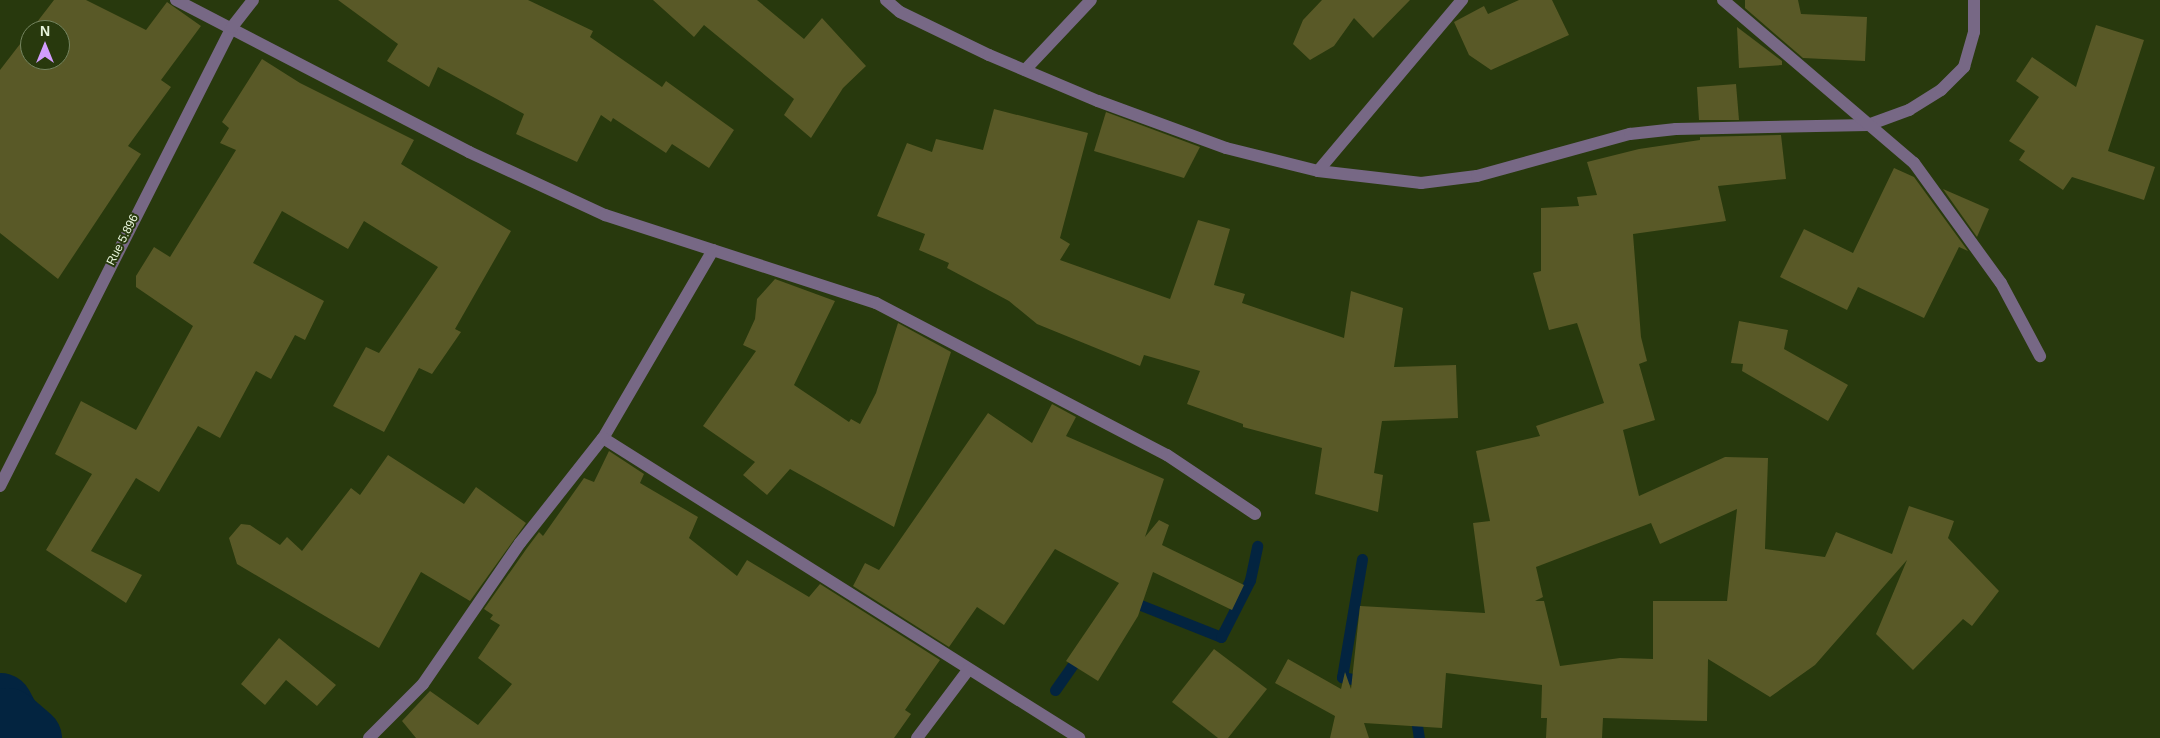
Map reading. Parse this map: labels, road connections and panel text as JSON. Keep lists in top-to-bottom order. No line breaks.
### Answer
{"streets":{"street":["Rue 5.896"]},"north":"top"}
